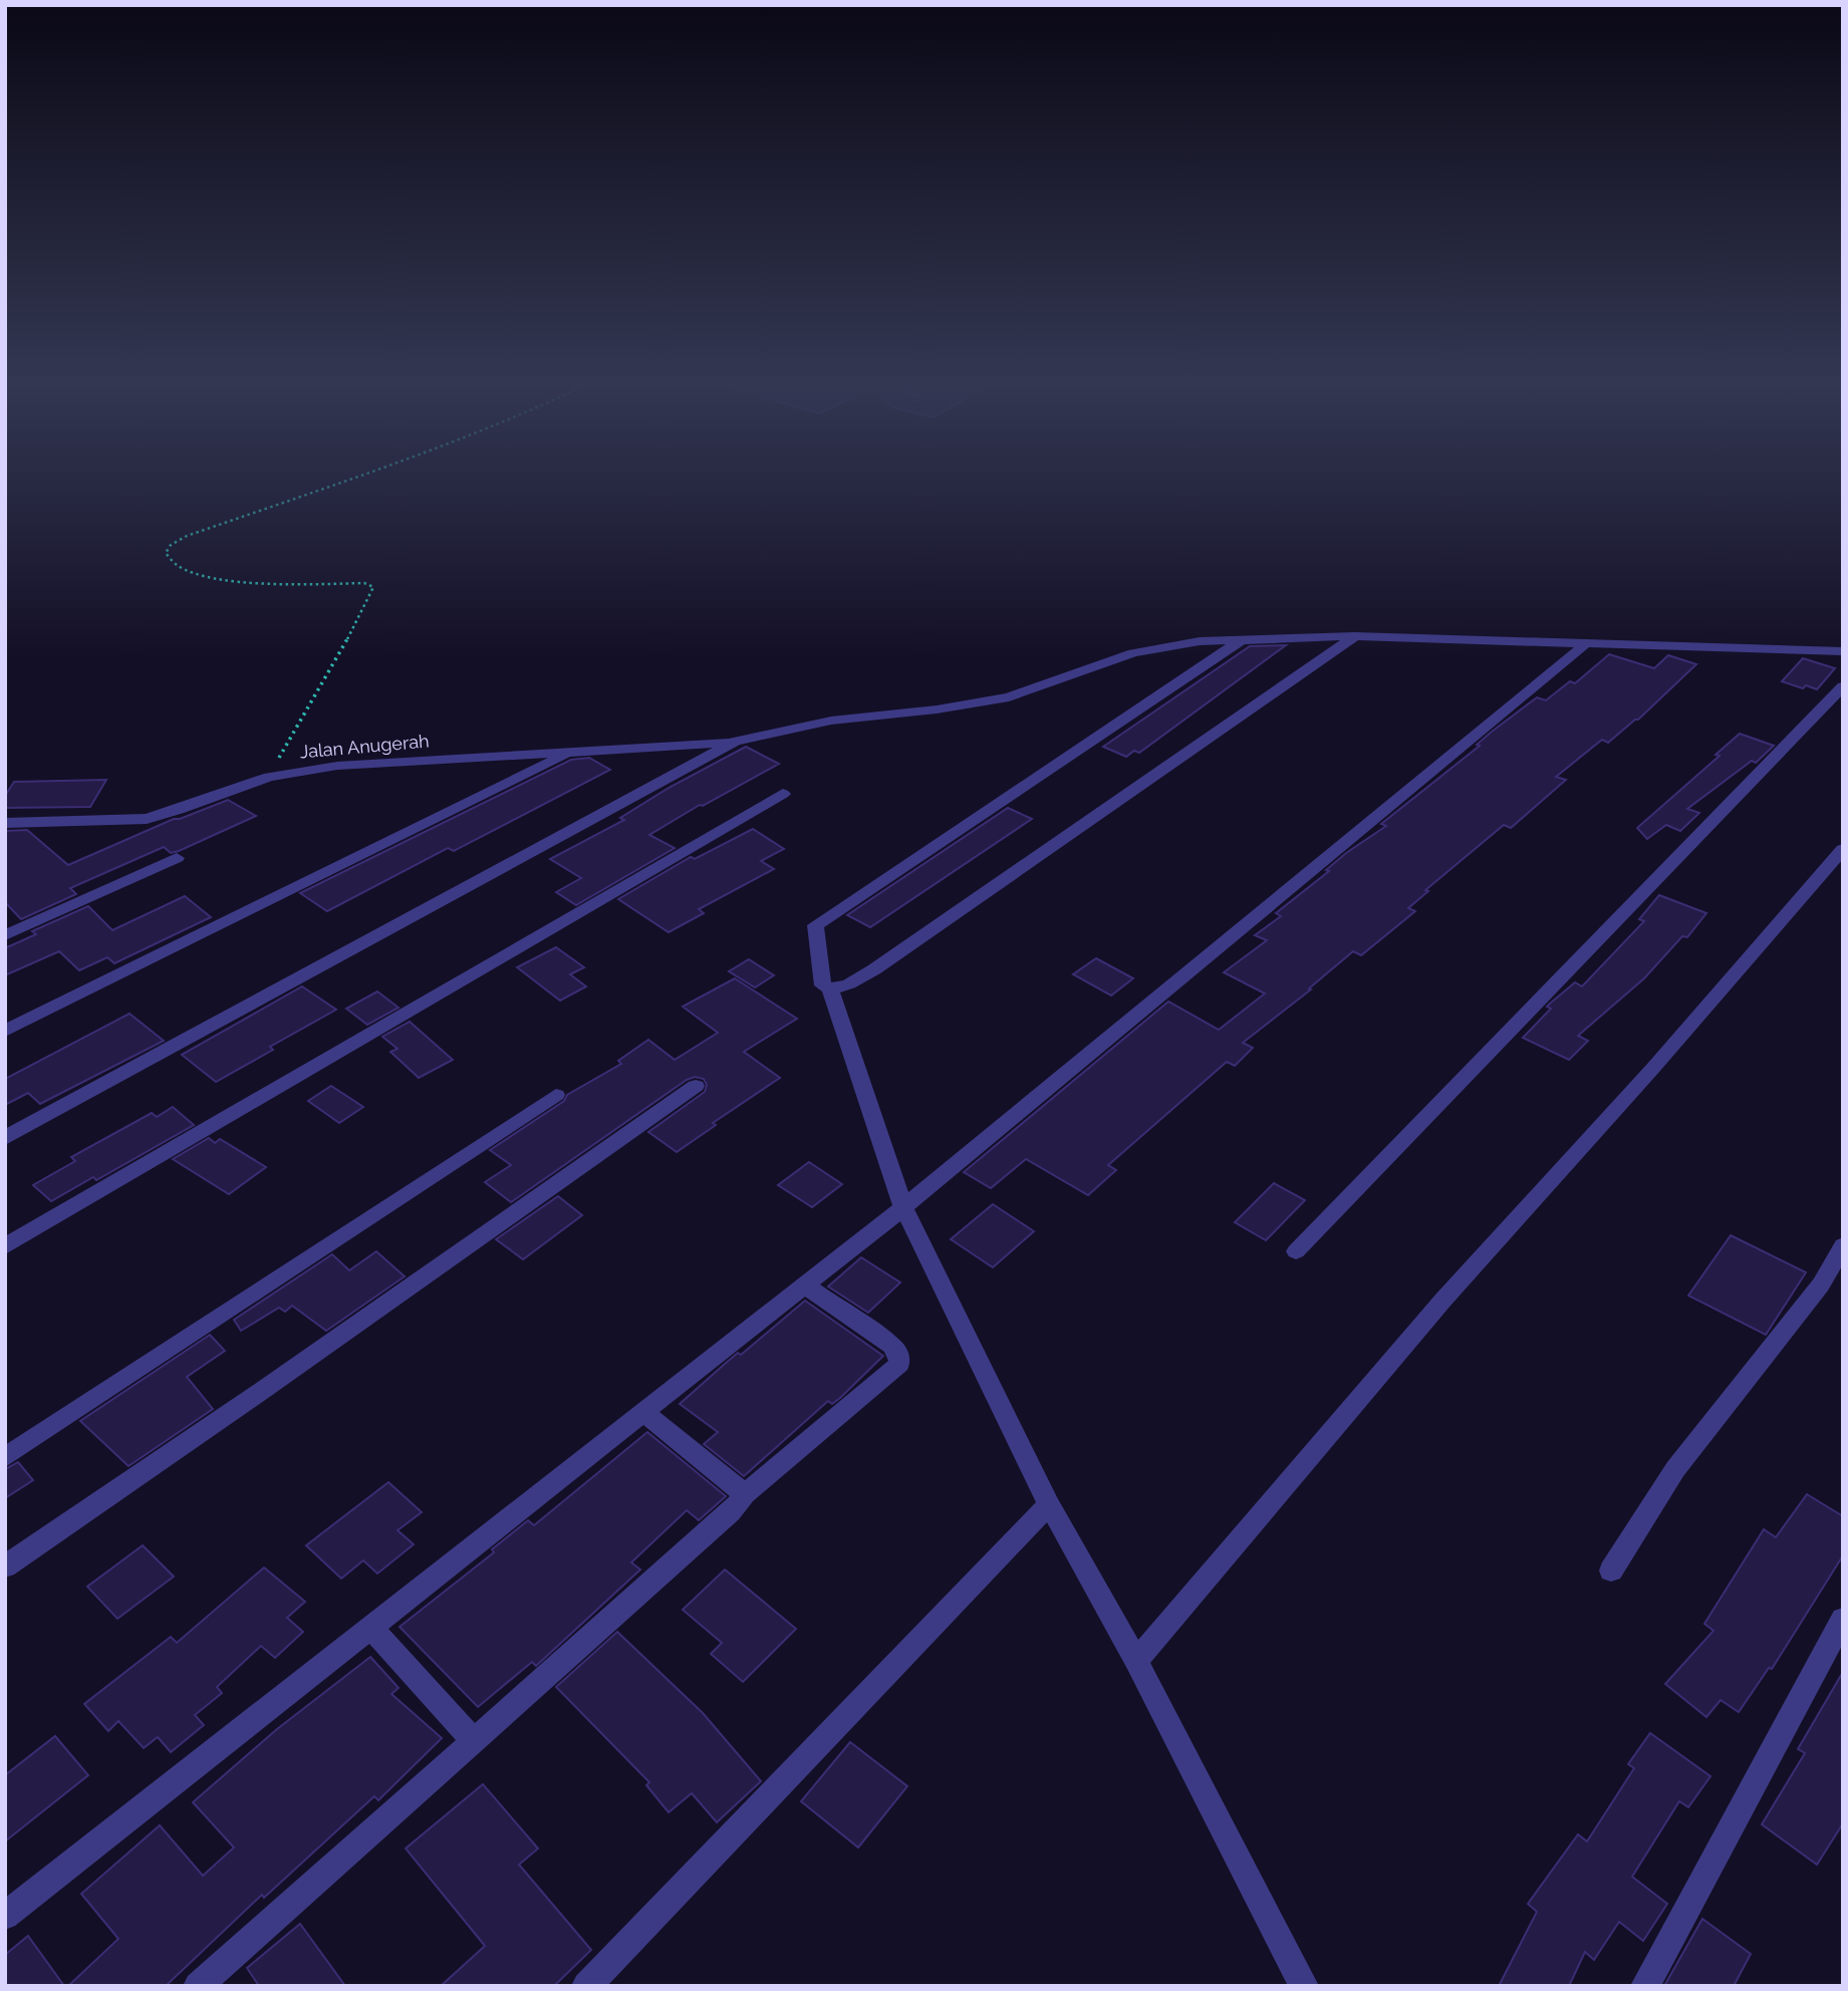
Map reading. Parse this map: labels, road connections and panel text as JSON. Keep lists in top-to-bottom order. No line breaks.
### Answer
{"streets":{"street":["Jalan Anugerah"]}}
